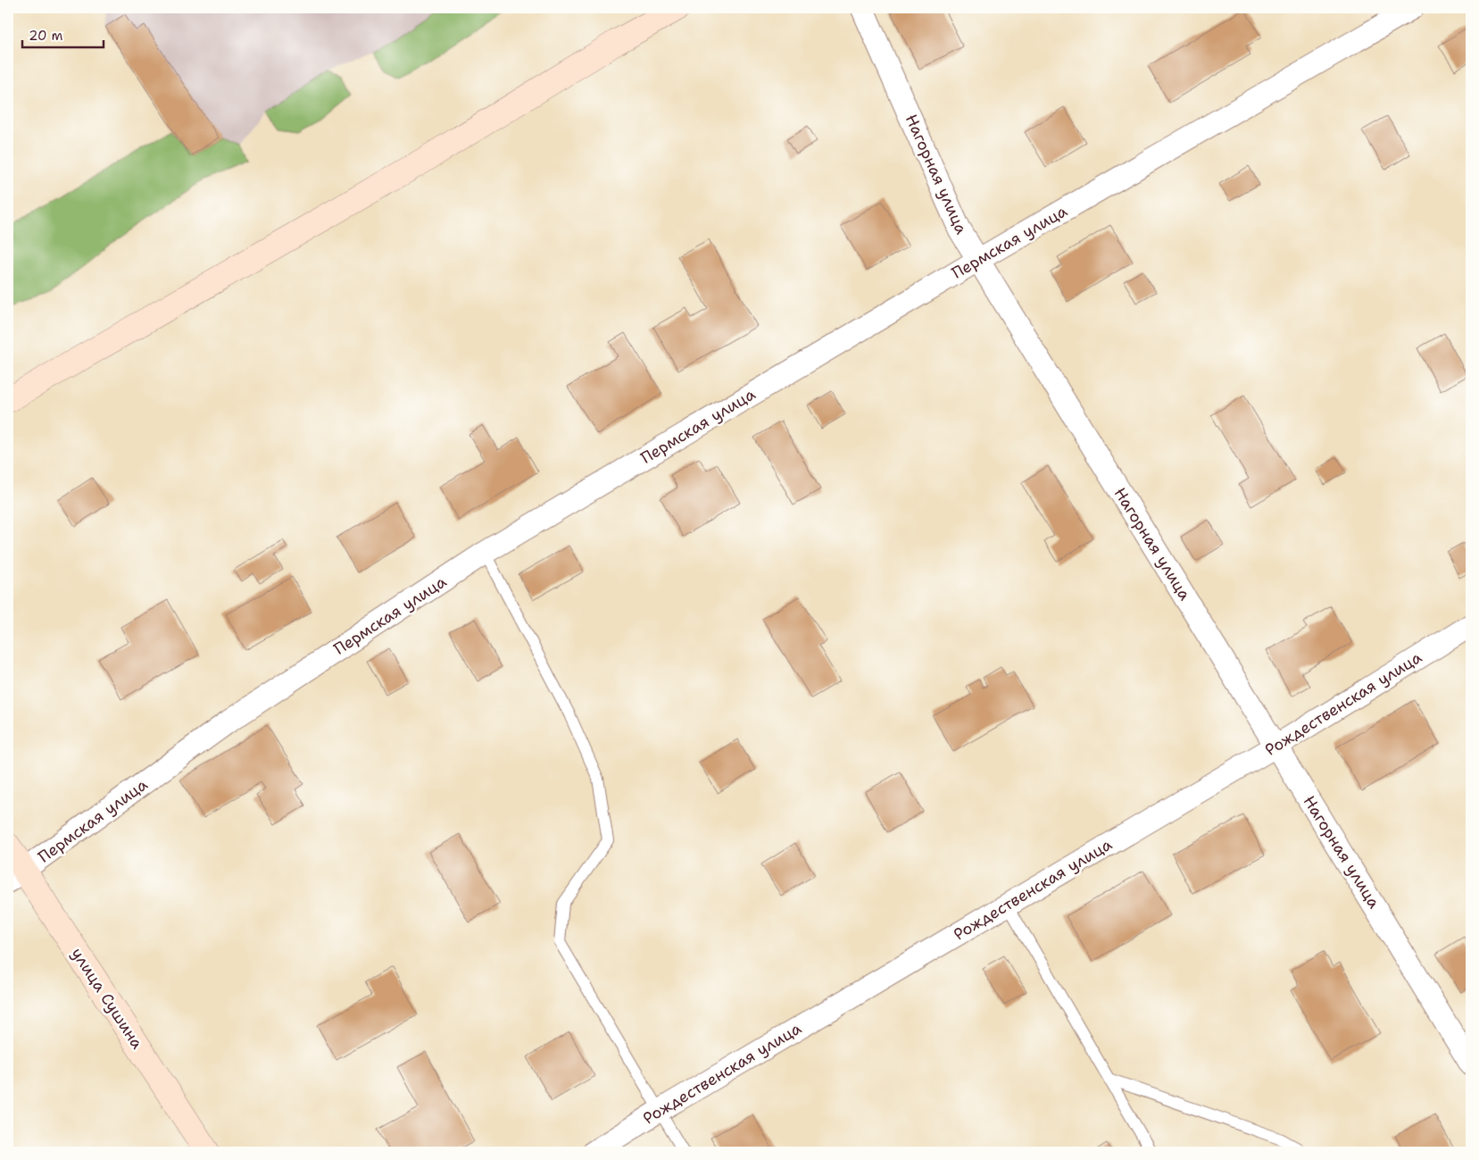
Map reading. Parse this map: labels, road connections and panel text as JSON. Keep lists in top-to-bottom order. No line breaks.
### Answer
{"streets":{"street":["Нагорная улица","Пермская улица","Рождественская улица","улица Сушина"]},"crossings":[["Нагорная улица","Пермская улица"],["Нагорная улица","Рождественская улица"],["Пермская улица","улица Сушина"]],"scale_bar":"20 m"}
